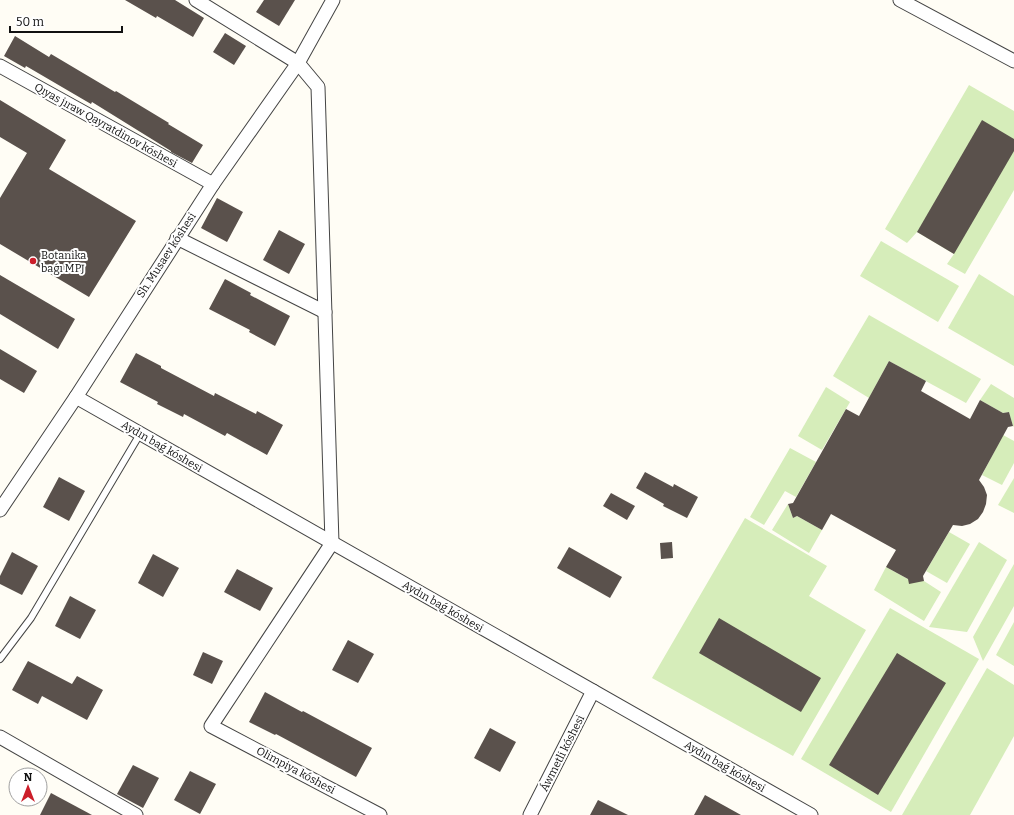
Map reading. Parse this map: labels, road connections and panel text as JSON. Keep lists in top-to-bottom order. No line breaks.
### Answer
{"streets":{"street":["Qıyas jıraw Qayratdinov kóshesi","Sh. Musaev kóshesi","Aydın baǵ kóshesi","Áwmetli kóshesi","Olimpiya kóshesi"]},"crossings":[["Qıyas jıraw Qayratdinov kóshesi","Sh. Musaev kóshesi"],["Sh. Musaev kóshesi","Aydın baǵ kóshesi"],["Aydın baǵ kóshesi","Áwmetli kóshesi"],["Aydın baǵ kóshesi","Olimpiya kóshesi"]],"places":["Botanika baǵı MPJ"],"scale_bar":"50 m","north":"top"}
